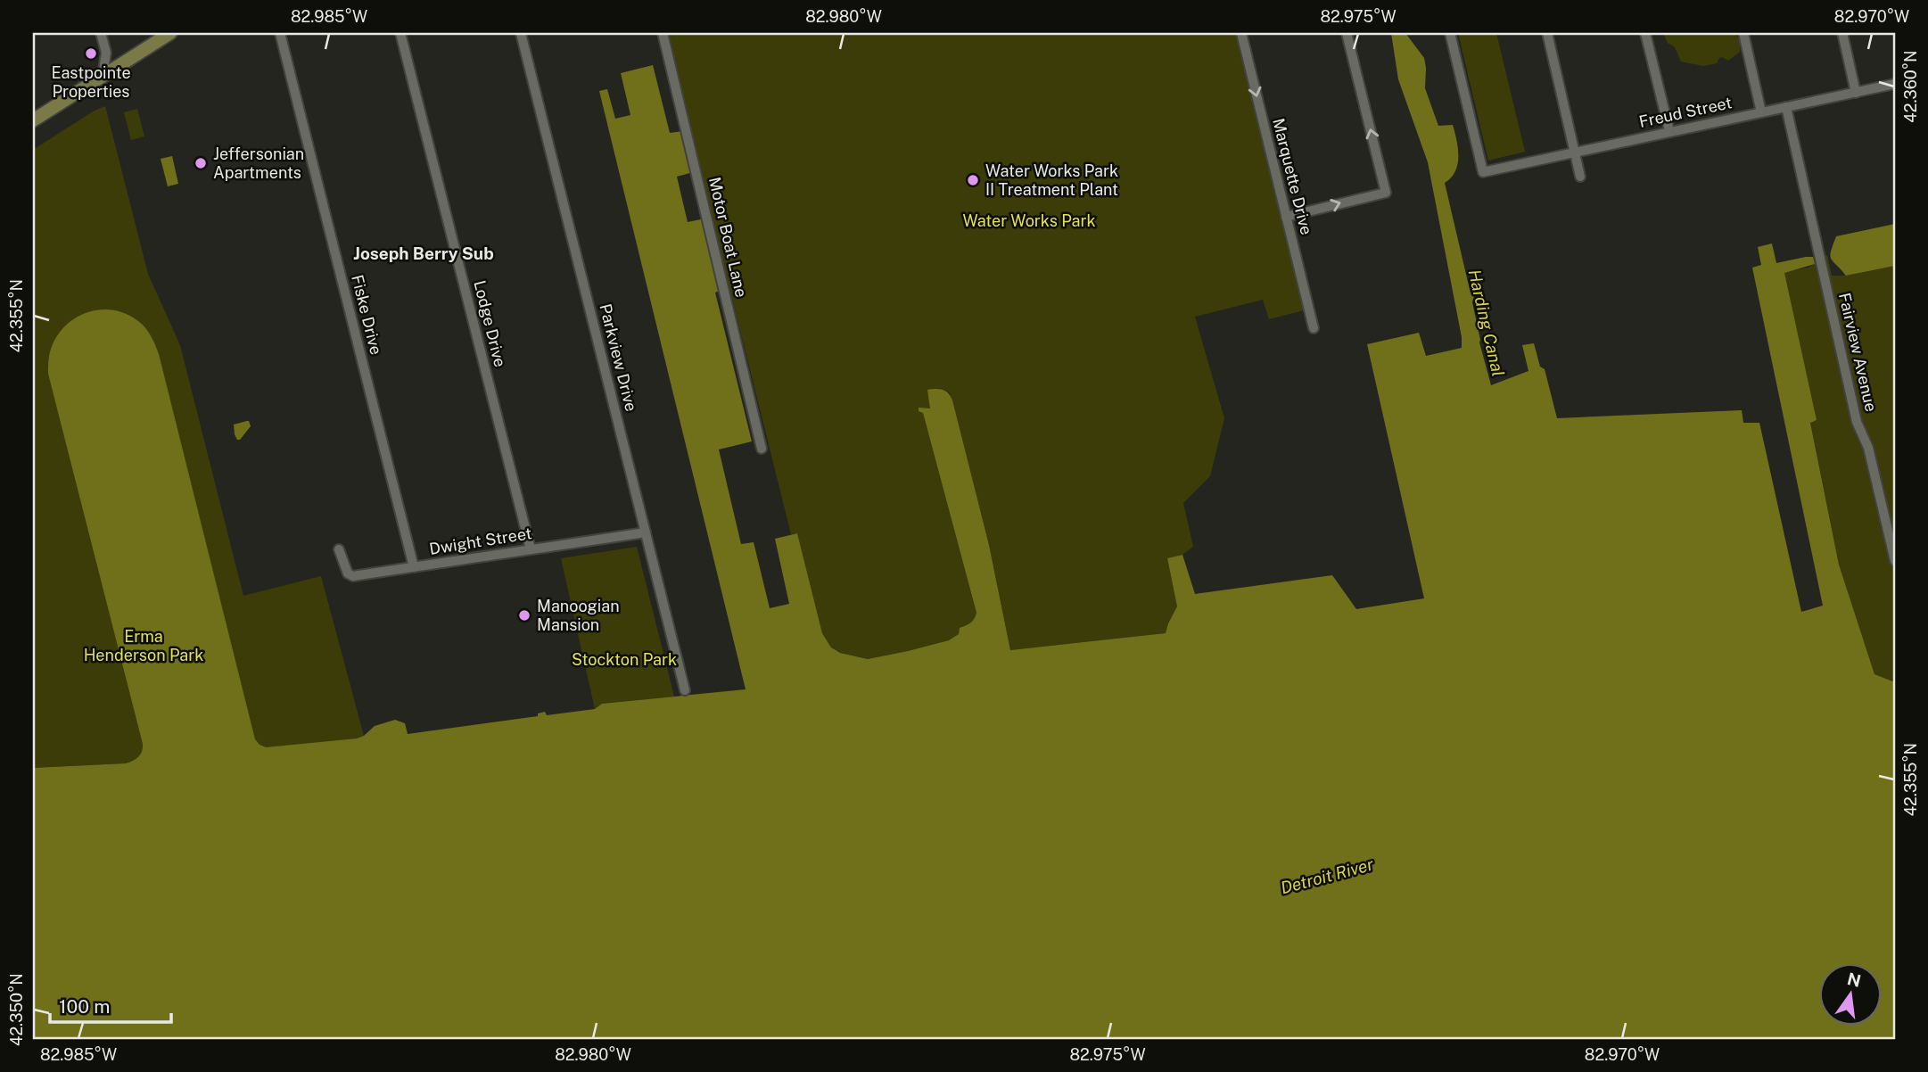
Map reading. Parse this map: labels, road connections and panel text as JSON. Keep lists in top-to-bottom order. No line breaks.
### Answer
{"streets":{"street":["Freud Street","Marquette Drive","Motor Boat Lane","Fiske Drive","Lodge Drive","Fairview Avenue","Parkview Drive","Dwight Street"]},"crossings":[["Freud Street","Fairview Avenue"],["Fiske Drive","Dwight Street"],["Lodge Drive","Dwight Street"],["Parkview Drive","Dwight Street"]],"one_way":["Marquette Drive"],"districts":["Joseph Berry Sub"],"water":["Harding Canal","Detroit River"],"parks":["Water Works Park","Erma Henderson Park","Stockton Park"],"places":["Eastpointe Properties","Jeffersonian Apartments","Water Works Park II Treatment Plant","Manoogian Mansion"],"scale_bar":"100 m","north":"top","coordinates":["82.985°W","82.980°W","82.975°W","82.970°W","42.360°N","42.355°N","42.350°N"]}
